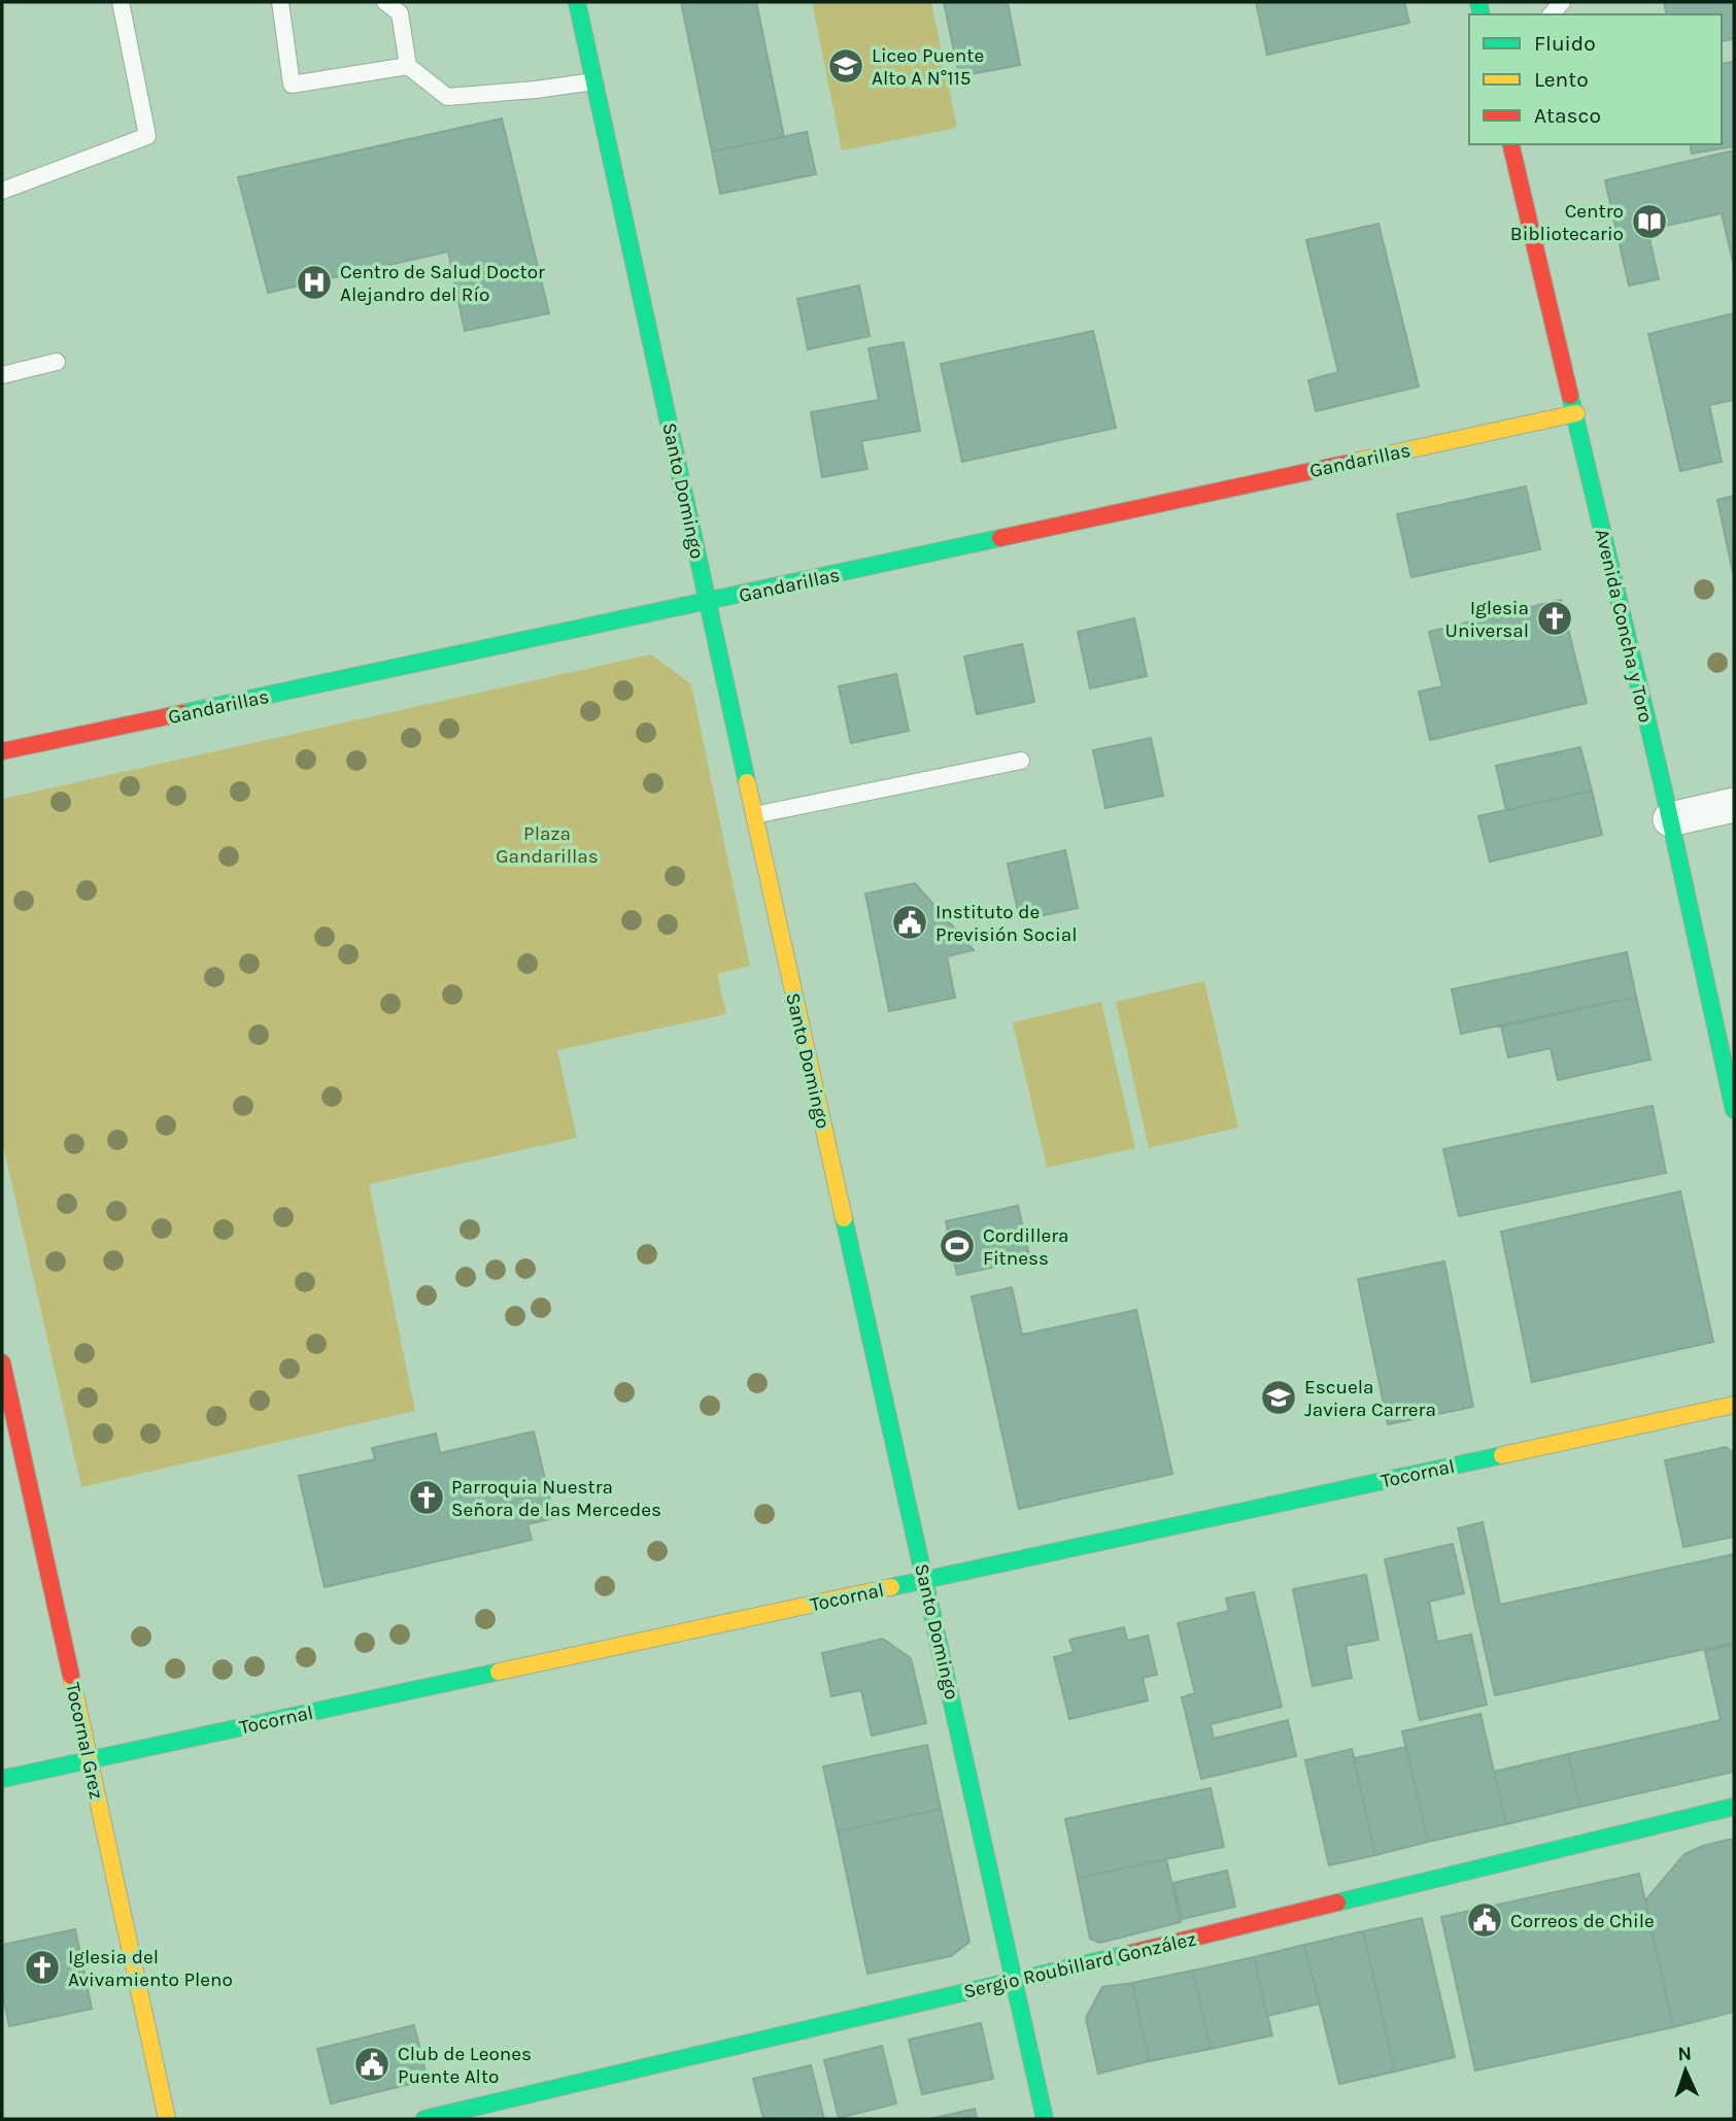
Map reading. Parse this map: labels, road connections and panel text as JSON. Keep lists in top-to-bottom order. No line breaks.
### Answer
{"streets":{"street":["Gandarillas","Santo Domingo","Avenida Concha y Toro","Tocornal","Tocornal Grez","Sergio Roubillard González"]},"crossings":[["Gandarillas","Santo Domingo"],["Gandarillas","Avenida Concha y Toro"],["Santo Domingo","Tocornal"],["Santo Domingo","Sergio Roubillard González"],["Tocornal","Tocornal Grez"]],"parks":["Plaza Gandarillas"],"places":{"school or university":["Liceo Puente Alto A N°115","Escuela Javiera Carrera"],"library":["Centro Bibliotecario"],"hospital":["Centro de Salud Doctor Alejandro del Río"],"church":["Iglesia Universal","Parroquia Nuestra Señora de las Mercedes","Iglesia del Avivamiento Pleno"],"public building":["Instituto de Previsión Social","Correos de Chile","Club de Leones Puente Alto"],"sports":["Cordillera Fitness"]},"legend":["Fluido","Lento","Atasco"],"north":"top"}
